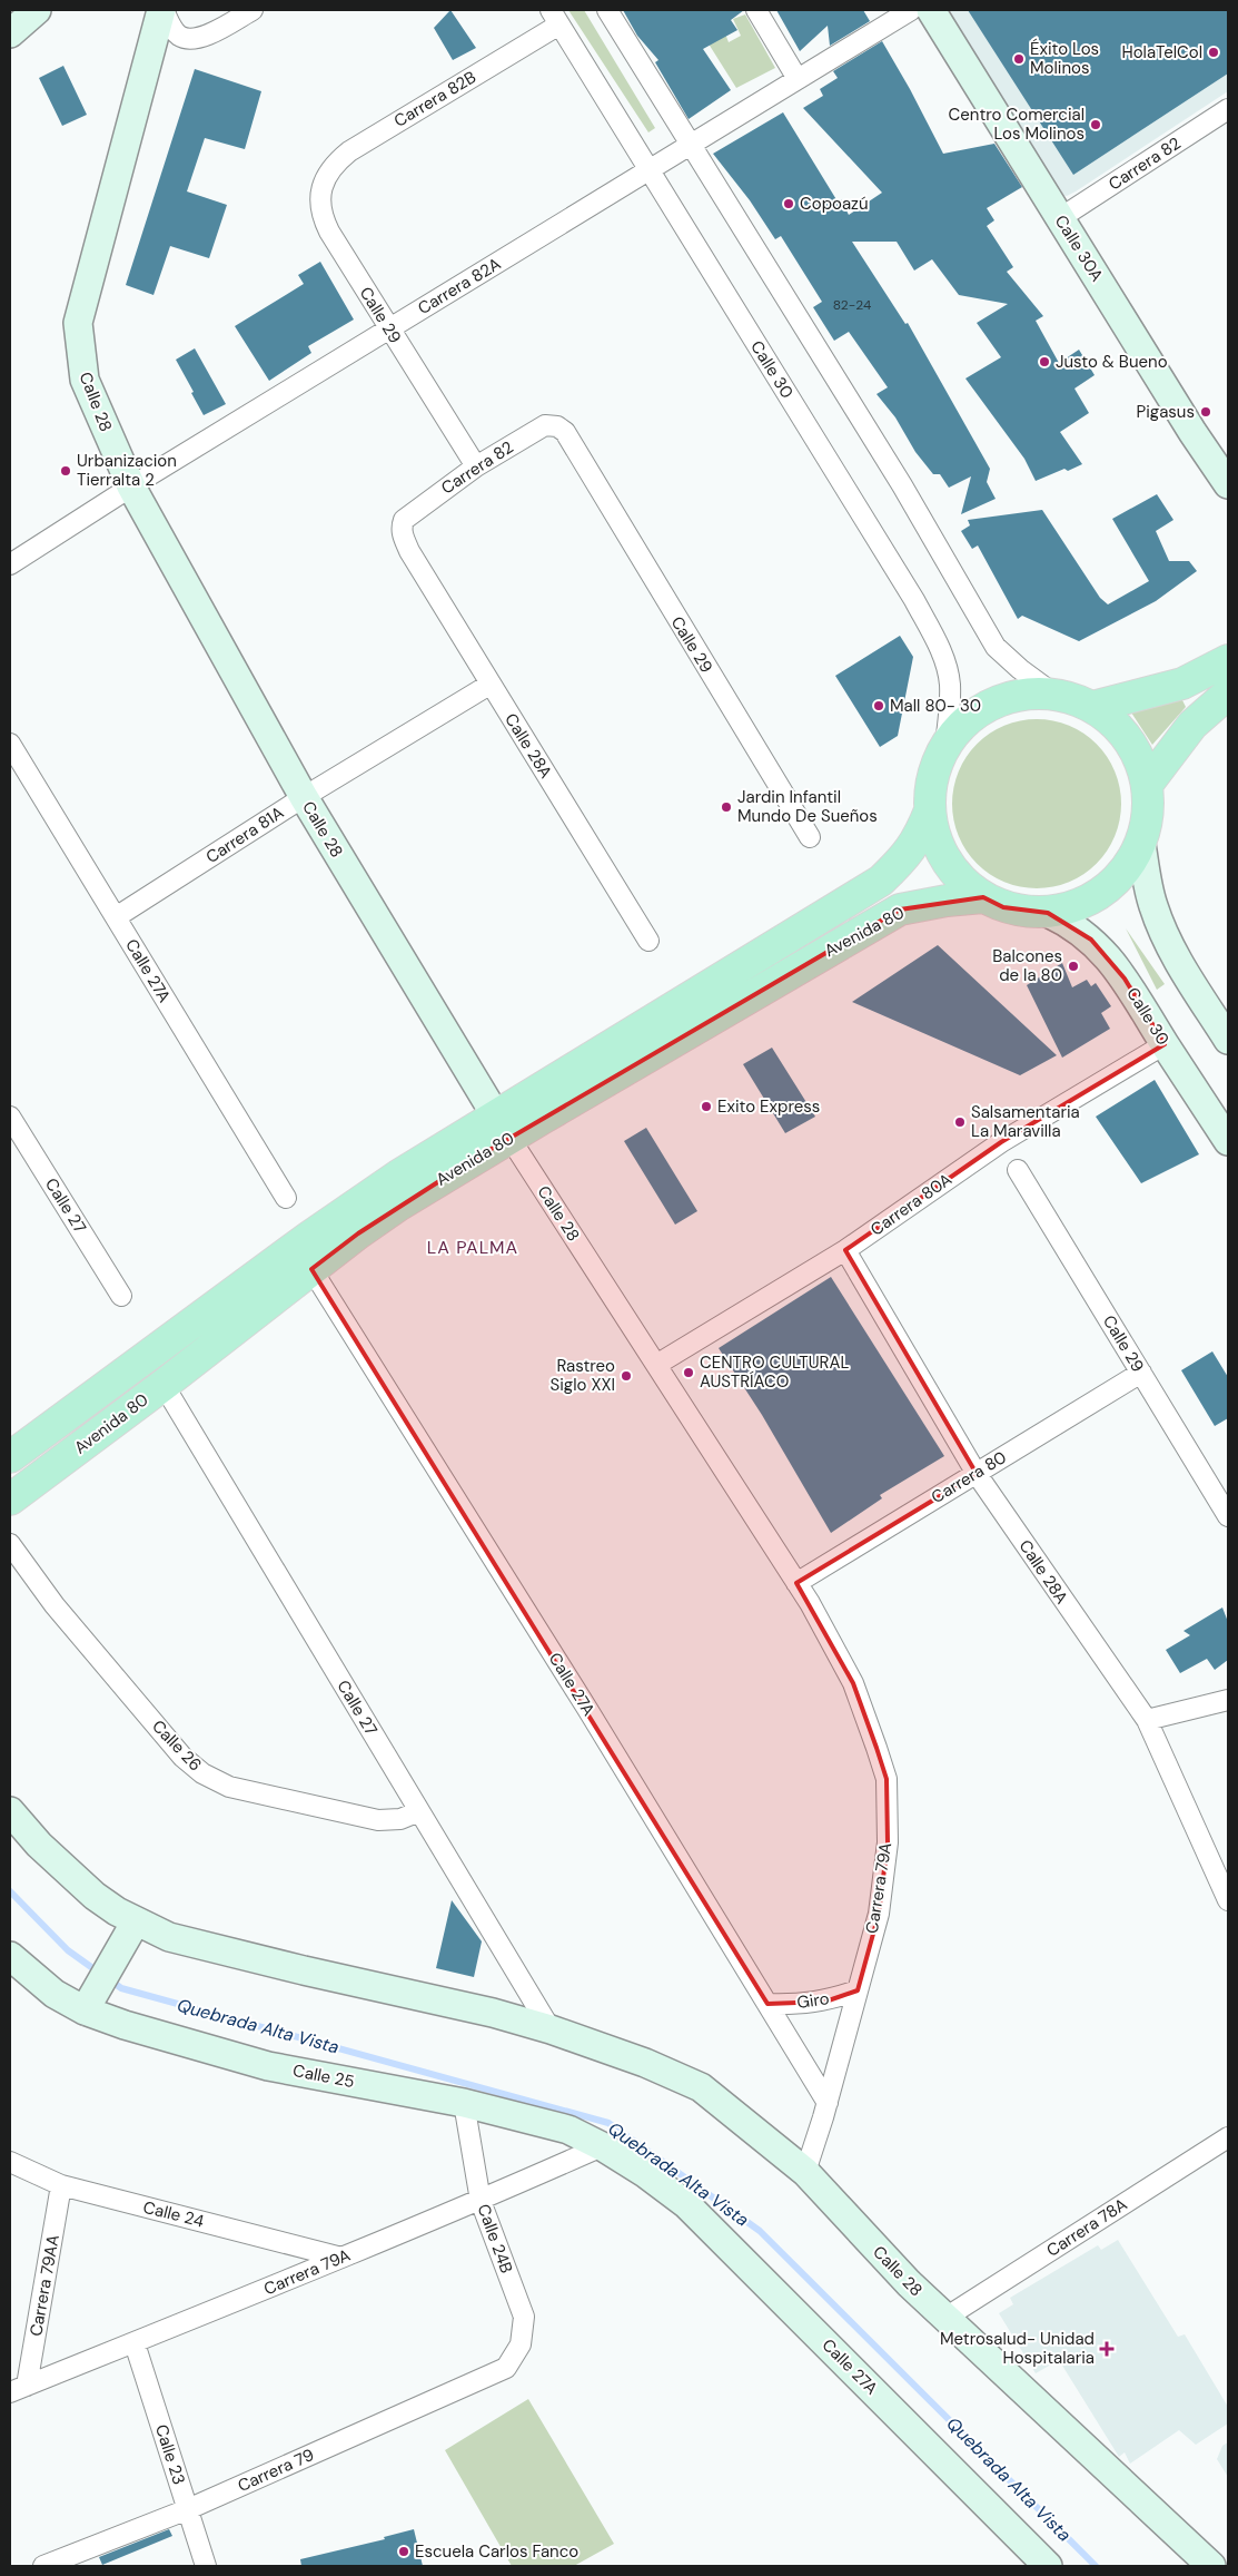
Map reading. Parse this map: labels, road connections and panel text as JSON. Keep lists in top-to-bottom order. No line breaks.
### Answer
{"streets":{"main road":["Avenida 80"],"street":["Carrera 82B","Carrera 82","Calle 30A","Carrera 82A","Calle 29","Calle 30","Calle 28","Calle 28A","Carrera 81A","Calle 27A","Carrera 80A","Calle 27","Carrera 80","Calle 26","Carrera 79A","Giro","Calle 25","Calle 24","Carrera 78A","Calle 24B","Carrera 79AA","Calle 23","Carrera 79"]},"crossings":[["Carrera 82B","Calle 29"],["Carrera 82B","Calle 30"],["Carrera 82","Calle 30A"],["Carrera 82","Calle 29"],["Carrera 82","Calle 28A"],["Carrera 82A","Calle 29"],["Carrera 82A","Calle 30"],["Carrera 82A","Calle 28"],["Calle 29","Carrera 80"],["Calle 30","Carrera 80A"],["Calle 28","Carrera 81A"],["Calle 28","Avenida 80"],["Calle 28","Carrera 80A"],["Calle 28","Calle 27"],["Calle 28","Carrera 80"],["Calle 28","Carrera 79A"],["Calle 28","Carrera 78A"],["Calle 28A","Carrera 81A"],["Calle 28A","Carrera 80A"],["Calle 28A","Carrera 80"],["Carrera 81A","Calle 27A"],["Avenida 80","Calle 27A"],["Avenida 80","Calle 27"],["Calle 27A","Carrera 79A"],["Calle 27A","Giro"],["Calle 27A","Calle 25"],["Calle 27","Calle 26"],["Carrera 80","Carrera 79A"],["Carrera 79A","Giro"],["Carrera 79A","Calle 25"],["Carrera 79A","Calle 24"],["Carrera 79A","Calle 24B"],["Carrera 79A","Carrera 79AA"],["Carrera 79A","Calle 23"],["Calle 25","Calle 24B"],["Calle 24","Carrera 79AA"],["Calle 24B","Carrera 79"],["Calle 23","Carrera 79"]],"districts":["LA PALMA"],"water":["Quebrada Alta Vista"],"places":{"other":["HolaTelCol","Éxito Los Molinos","Centro Comercial Los Molinos","Copoazú","Justo & Bueno","Pigasus","Urbanizacion Tierralta 2","Mall 80- 30","Jardin Infantil Mundo De Sueños","Balcones de la 80","Exito Express","Salsamentaria La Maravilla","CENTRO CULTURAL AUSTRÍACO","Rastreo Siglo XXI","Escuela Carlos Fanco"],"health":["Metrosalud- Unidad Hospitalaria"]},"house_numbers":["82-24"]}
